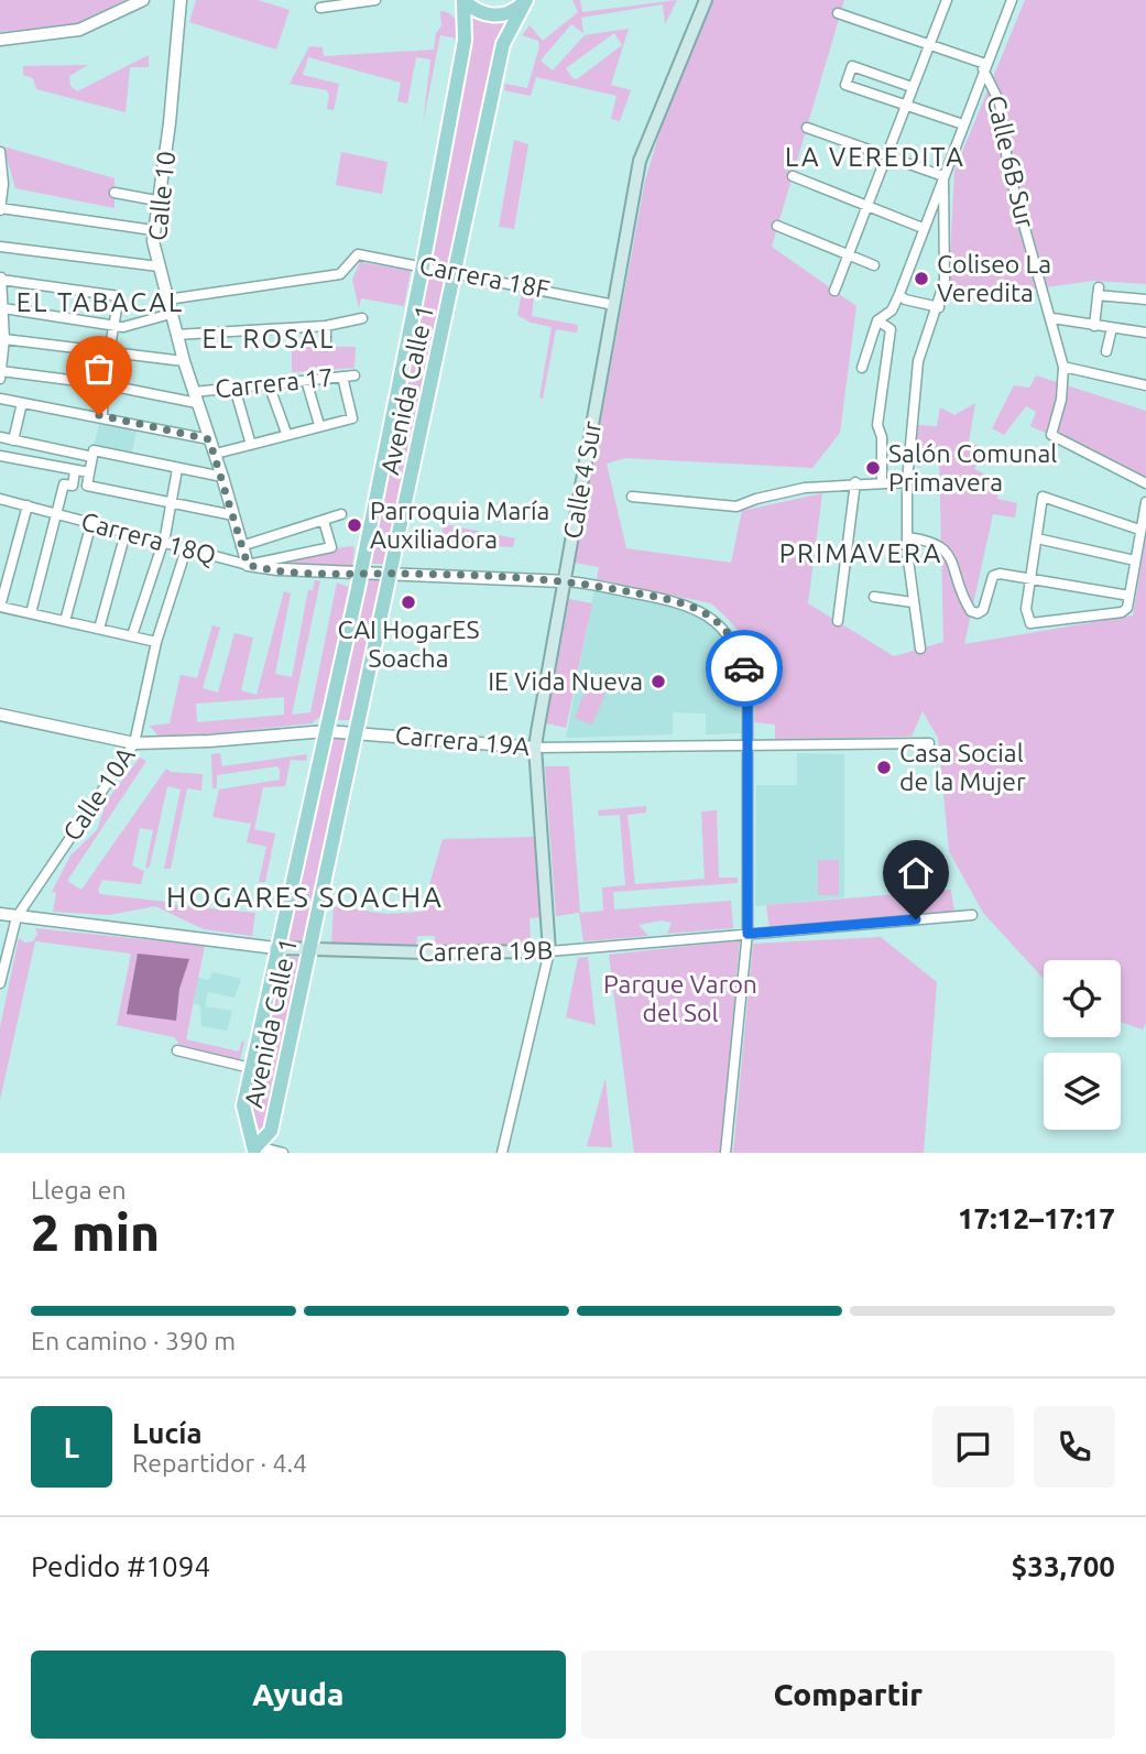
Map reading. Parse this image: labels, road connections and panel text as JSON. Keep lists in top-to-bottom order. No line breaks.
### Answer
{"streets":{"main road":["Avenida Calle 1","Calle 4 Sur","Carrera 19B"],"street":["Calle 6B Sur","Calle 10","Carrera 18F","Carrera 17","Carrera 18Q","Carrera 19A","Calle 10A"]},"crossings":[["Calle 10","Carrera 18F"],["Calle 10","Carrera 17"],["Calle 10","Carrera 18Q"],["Carrera 18F","Avenida Calle 1"],["Carrera 18F","Calle 4 Sur"],["Avenida Calle 1","Carrera 18Q"],["Avenida Calle 1","Carrera 19A"],["Avenida Calle 1","Carrera 19B"],["Calle 4 Sur","Carrera 18Q"],["Calle 4 Sur","Carrera 19A"],["Calle 4 Sur","Carrera 19B"],["Carrera 18Q","Carrera 19A"],["Carrera 18Q","Calle 10A"],["Carrera 19A","Calle 10A"],["Calle 10A","Carrera 19B"]],"districts":["LA VEREDITA","EL TABACAL","EL ROSAL","PRIMAVERA","HOGARES SOACHA"],"parks":["Parque Varon del Sol"],"places":["Coliseo La Veredita","Salón Comunal Primavera","Parroquia María Auxiliadora","CAI HogarES Soacha","IE Vida Nueva","Casa Social de la Mujer"],"page":{"heading":["2 min","Llega en","17:12–17:17"],"panel":["Lucía","Repartidor · 4.4","Pedido #1094","$33,700"],"bar":"En camino · 390 m","round":"L","buttons":["Ayuda","Compartir"]}}
